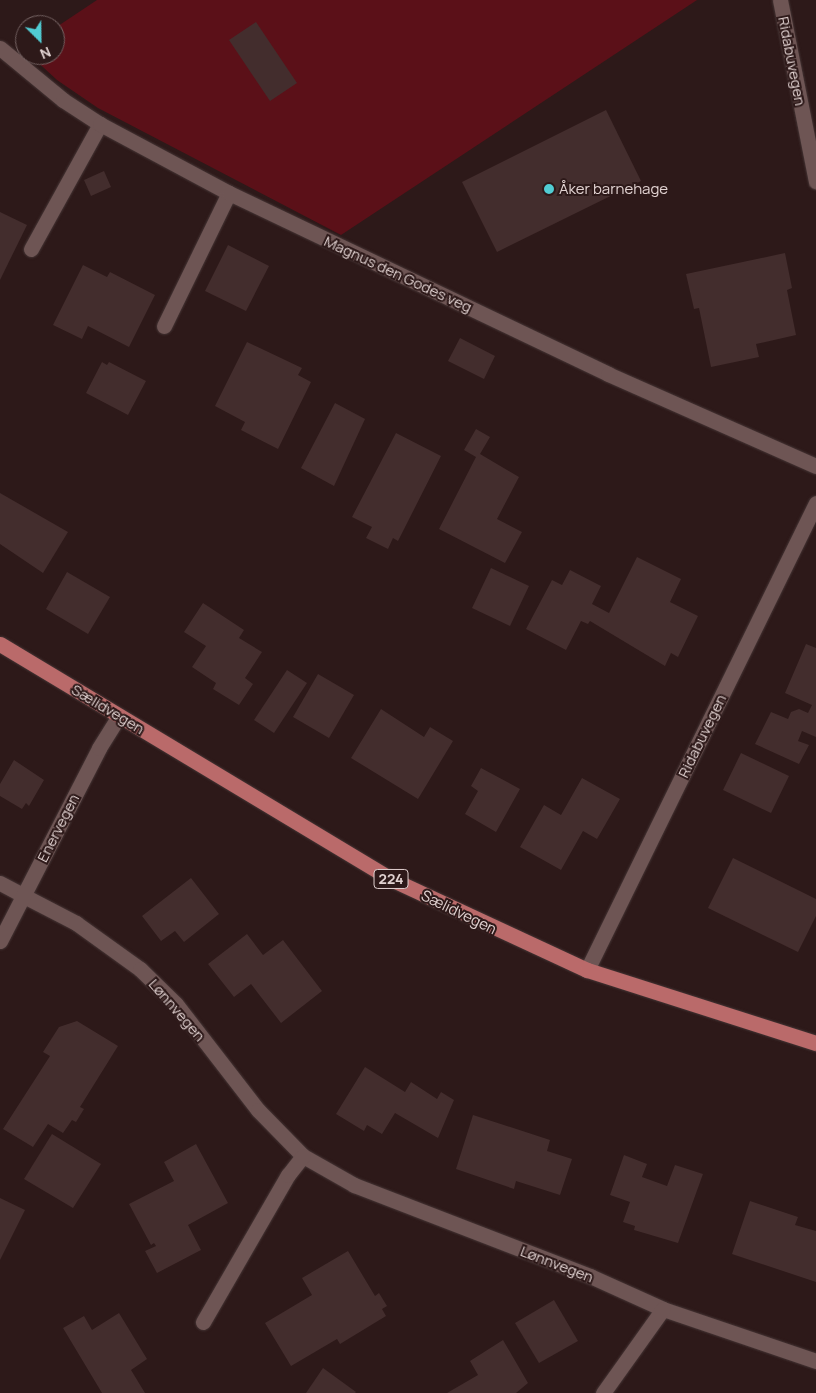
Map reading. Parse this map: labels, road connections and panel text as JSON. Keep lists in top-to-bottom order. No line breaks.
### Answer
{"streets":{"main road":["Sælidvegen","224"],"street":["Ridabuvegen","Magnus den Godes veg","Enervegen","Lønnvegen"]},"crossings":[["Ridabuvegen","Sælidvegen"],["Sælidvegen","Enervegen"],["Enervegen","Lønnvegen"]],"places":["Åker barnehage"],"north":"bottom right"}
